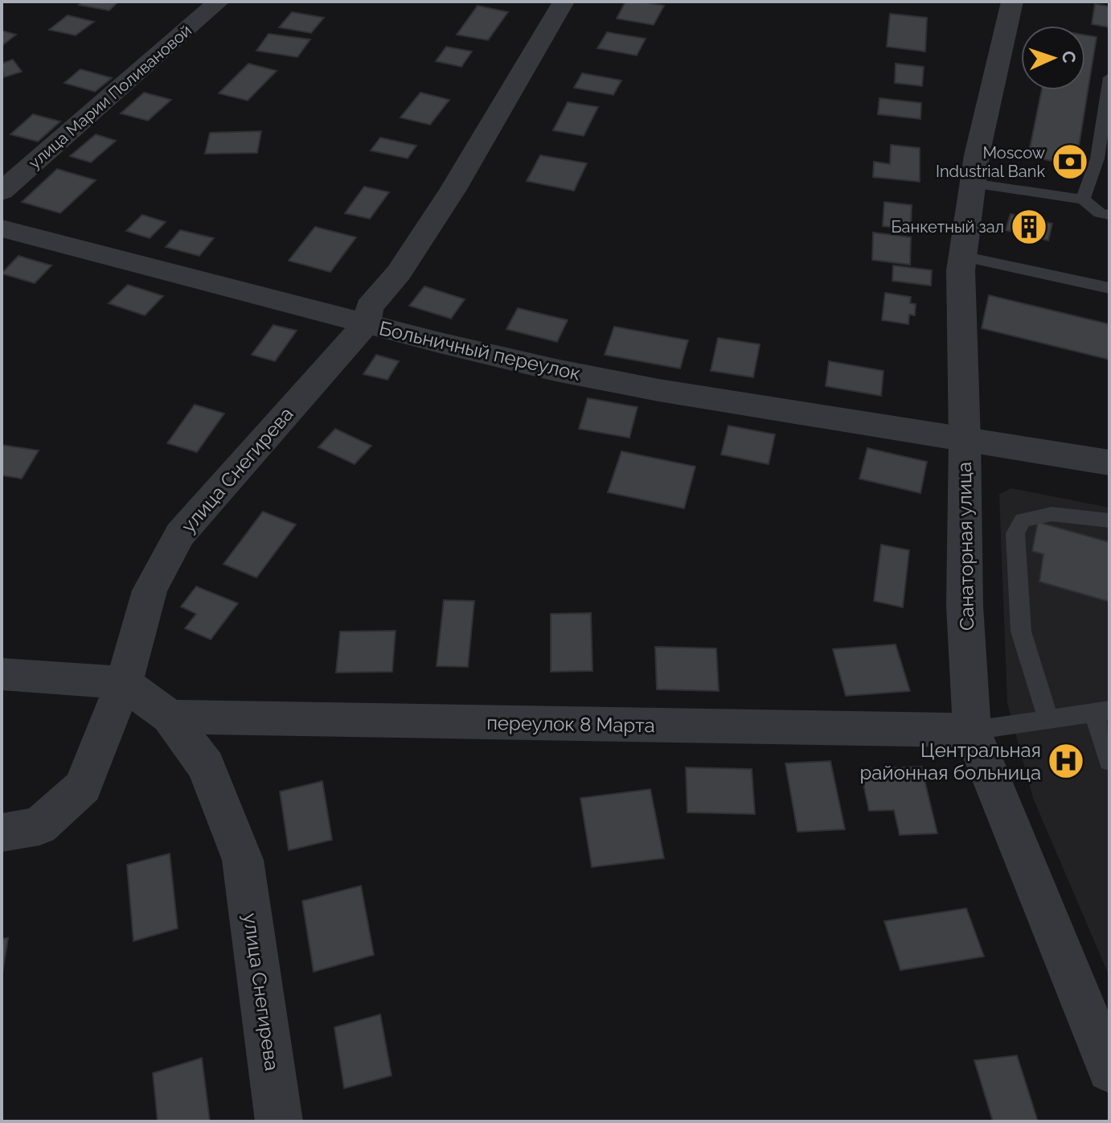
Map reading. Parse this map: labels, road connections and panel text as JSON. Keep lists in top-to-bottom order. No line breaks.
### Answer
{"streets":{"street":["улица Марии Поливановой","Больничный переулок","улица Снегирева","Санаторная улица","переулок 8 Марта"]},"crossings":[["Больничный переулок","улица Снегирева"],["Больничный переулок","Санаторная улица"],["улица Снегирева","переулок 8 Марта"],["Санаторная улица","переулок 8 Марта"]],"places":{"bank":["Moscow Industrial Bank"],"building":["Банкетный зал"],"hospital":["Центральная районная больница"]},"north":"right"}
